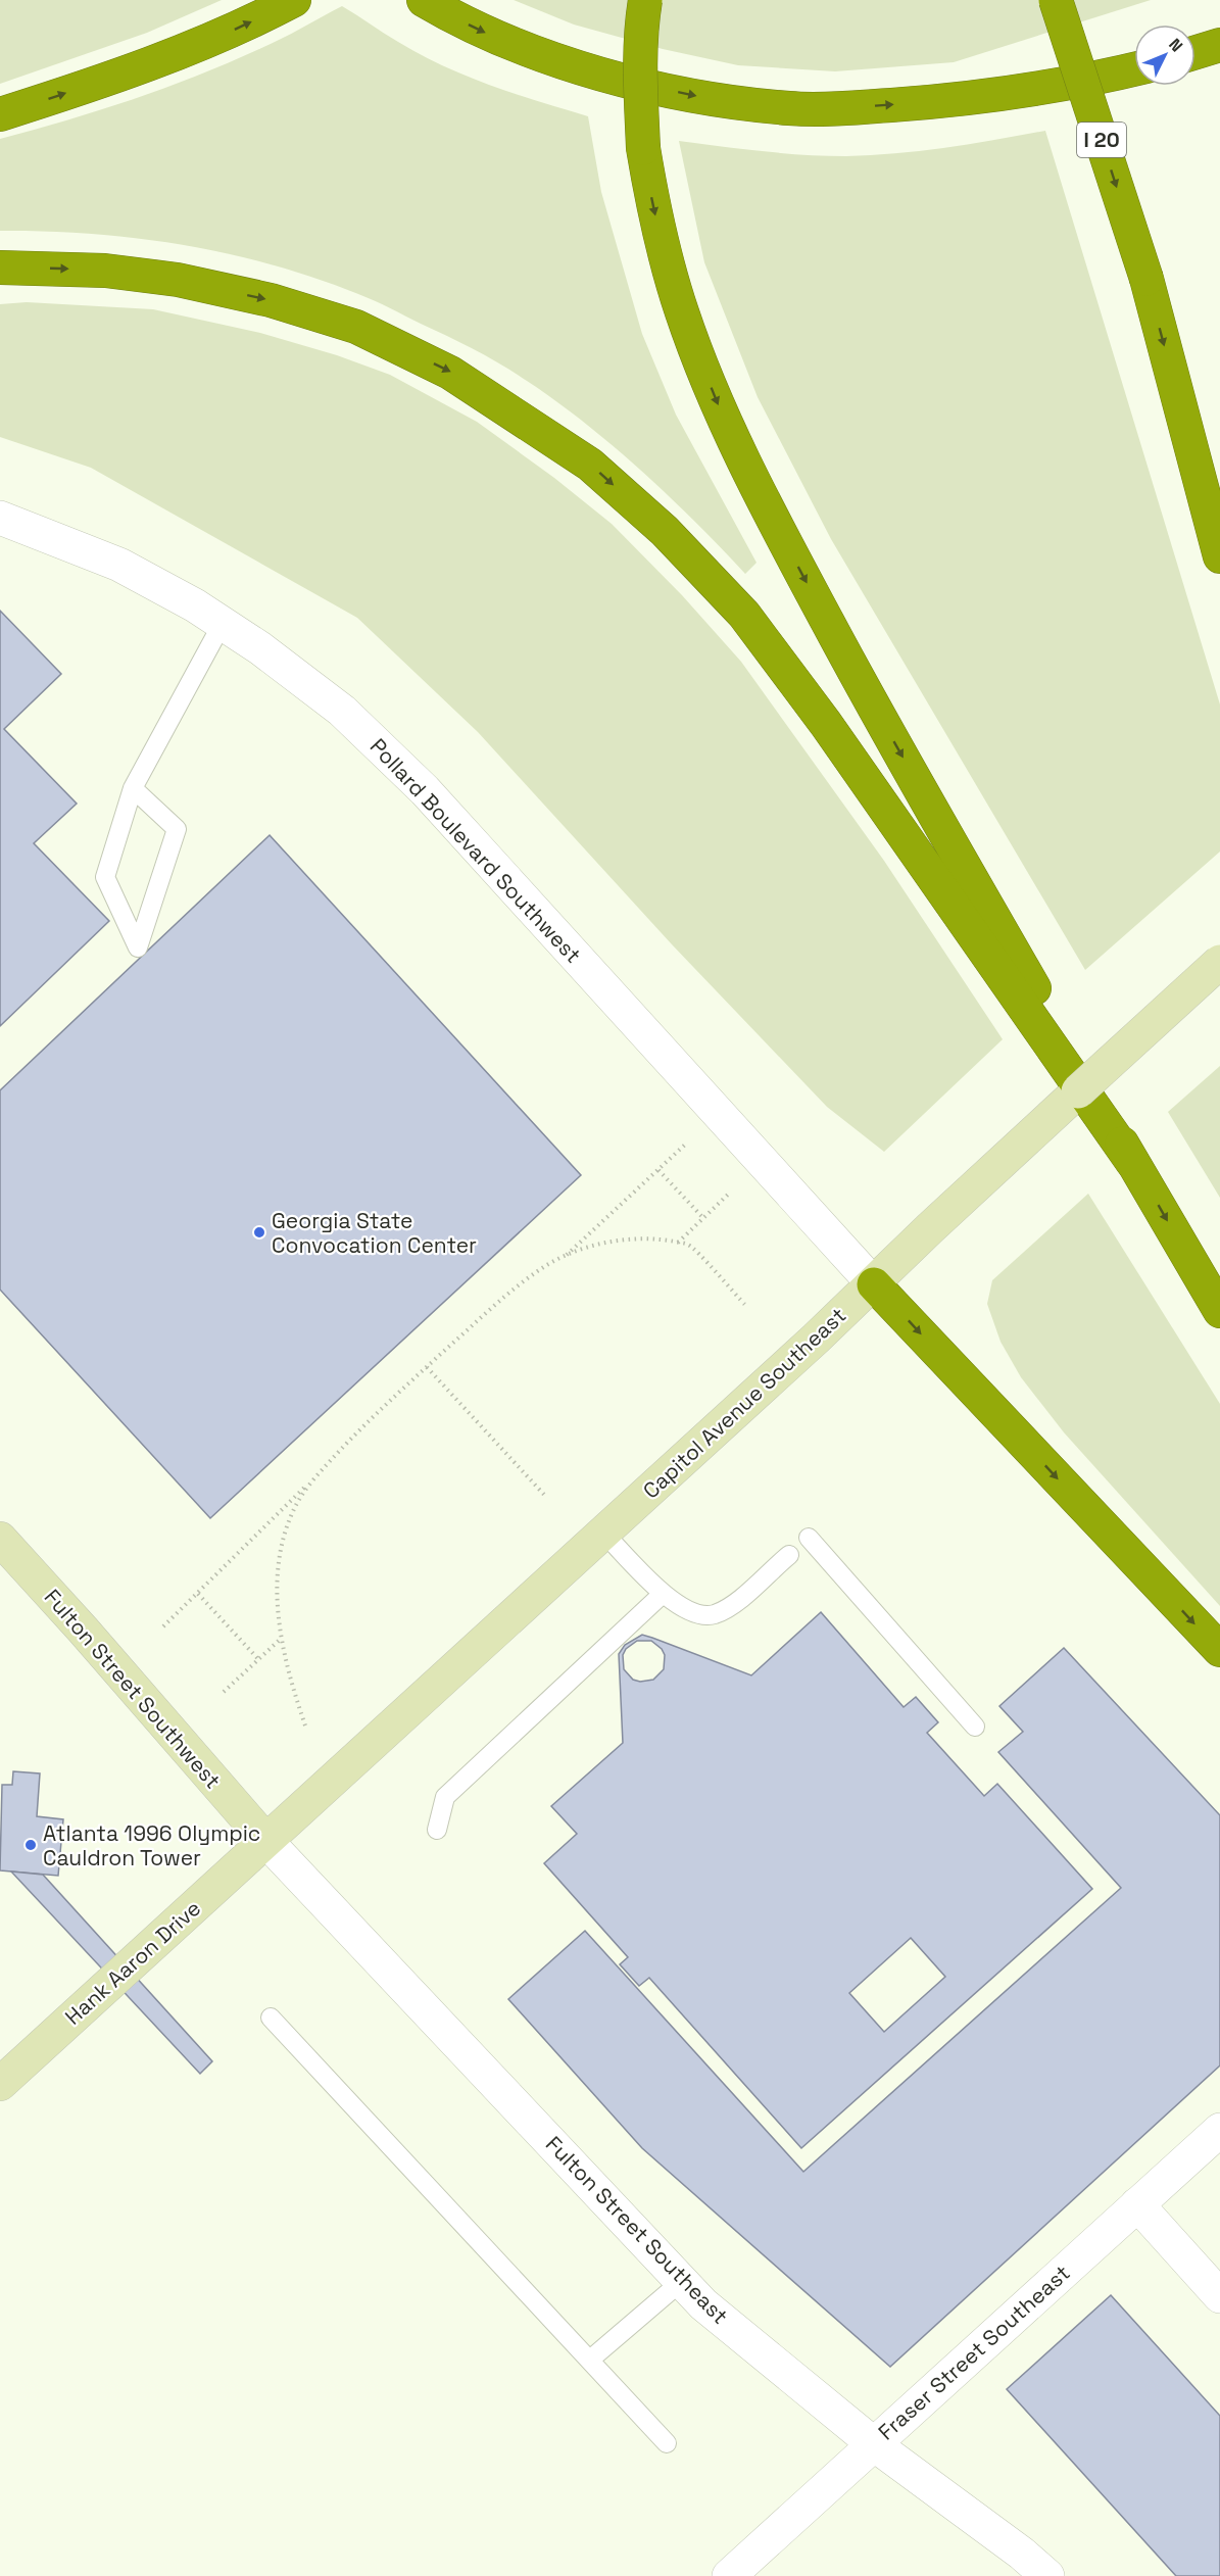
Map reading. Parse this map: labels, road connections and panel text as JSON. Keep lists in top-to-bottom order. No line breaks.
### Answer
{"streets":{"highway":["I 20"],"main road":["Capitol Avenue Southeast","Fulton Street Southwest","Hank Aaron Drive"],"street":["Pollard Boulevard Southwest","Fulton Street Southeast","Fraser Street Southeast"]},"crossings":[["Pollard Boulevard Southwest","Capitol Avenue Southeast"],["Capitol Avenue Southeast","Fulton Street Southwest"],["Capitol Avenue Southeast","Hank Aaron Drive"],["Capitol Avenue Southeast","Fulton Street Southeast"],["Fulton Street Southwest","Hank Aaron Drive"],["Fulton Street Southwest","Fulton Street Southeast"],["Hank Aaron Drive","Fulton Street Southeast"],["Fulton Street Southeast","Fraser Street Southeast"]],"places":["Georgia State Convocation Center","Atlanta 1996 Olympic Cauldron Tower"],"north":"top right"}
